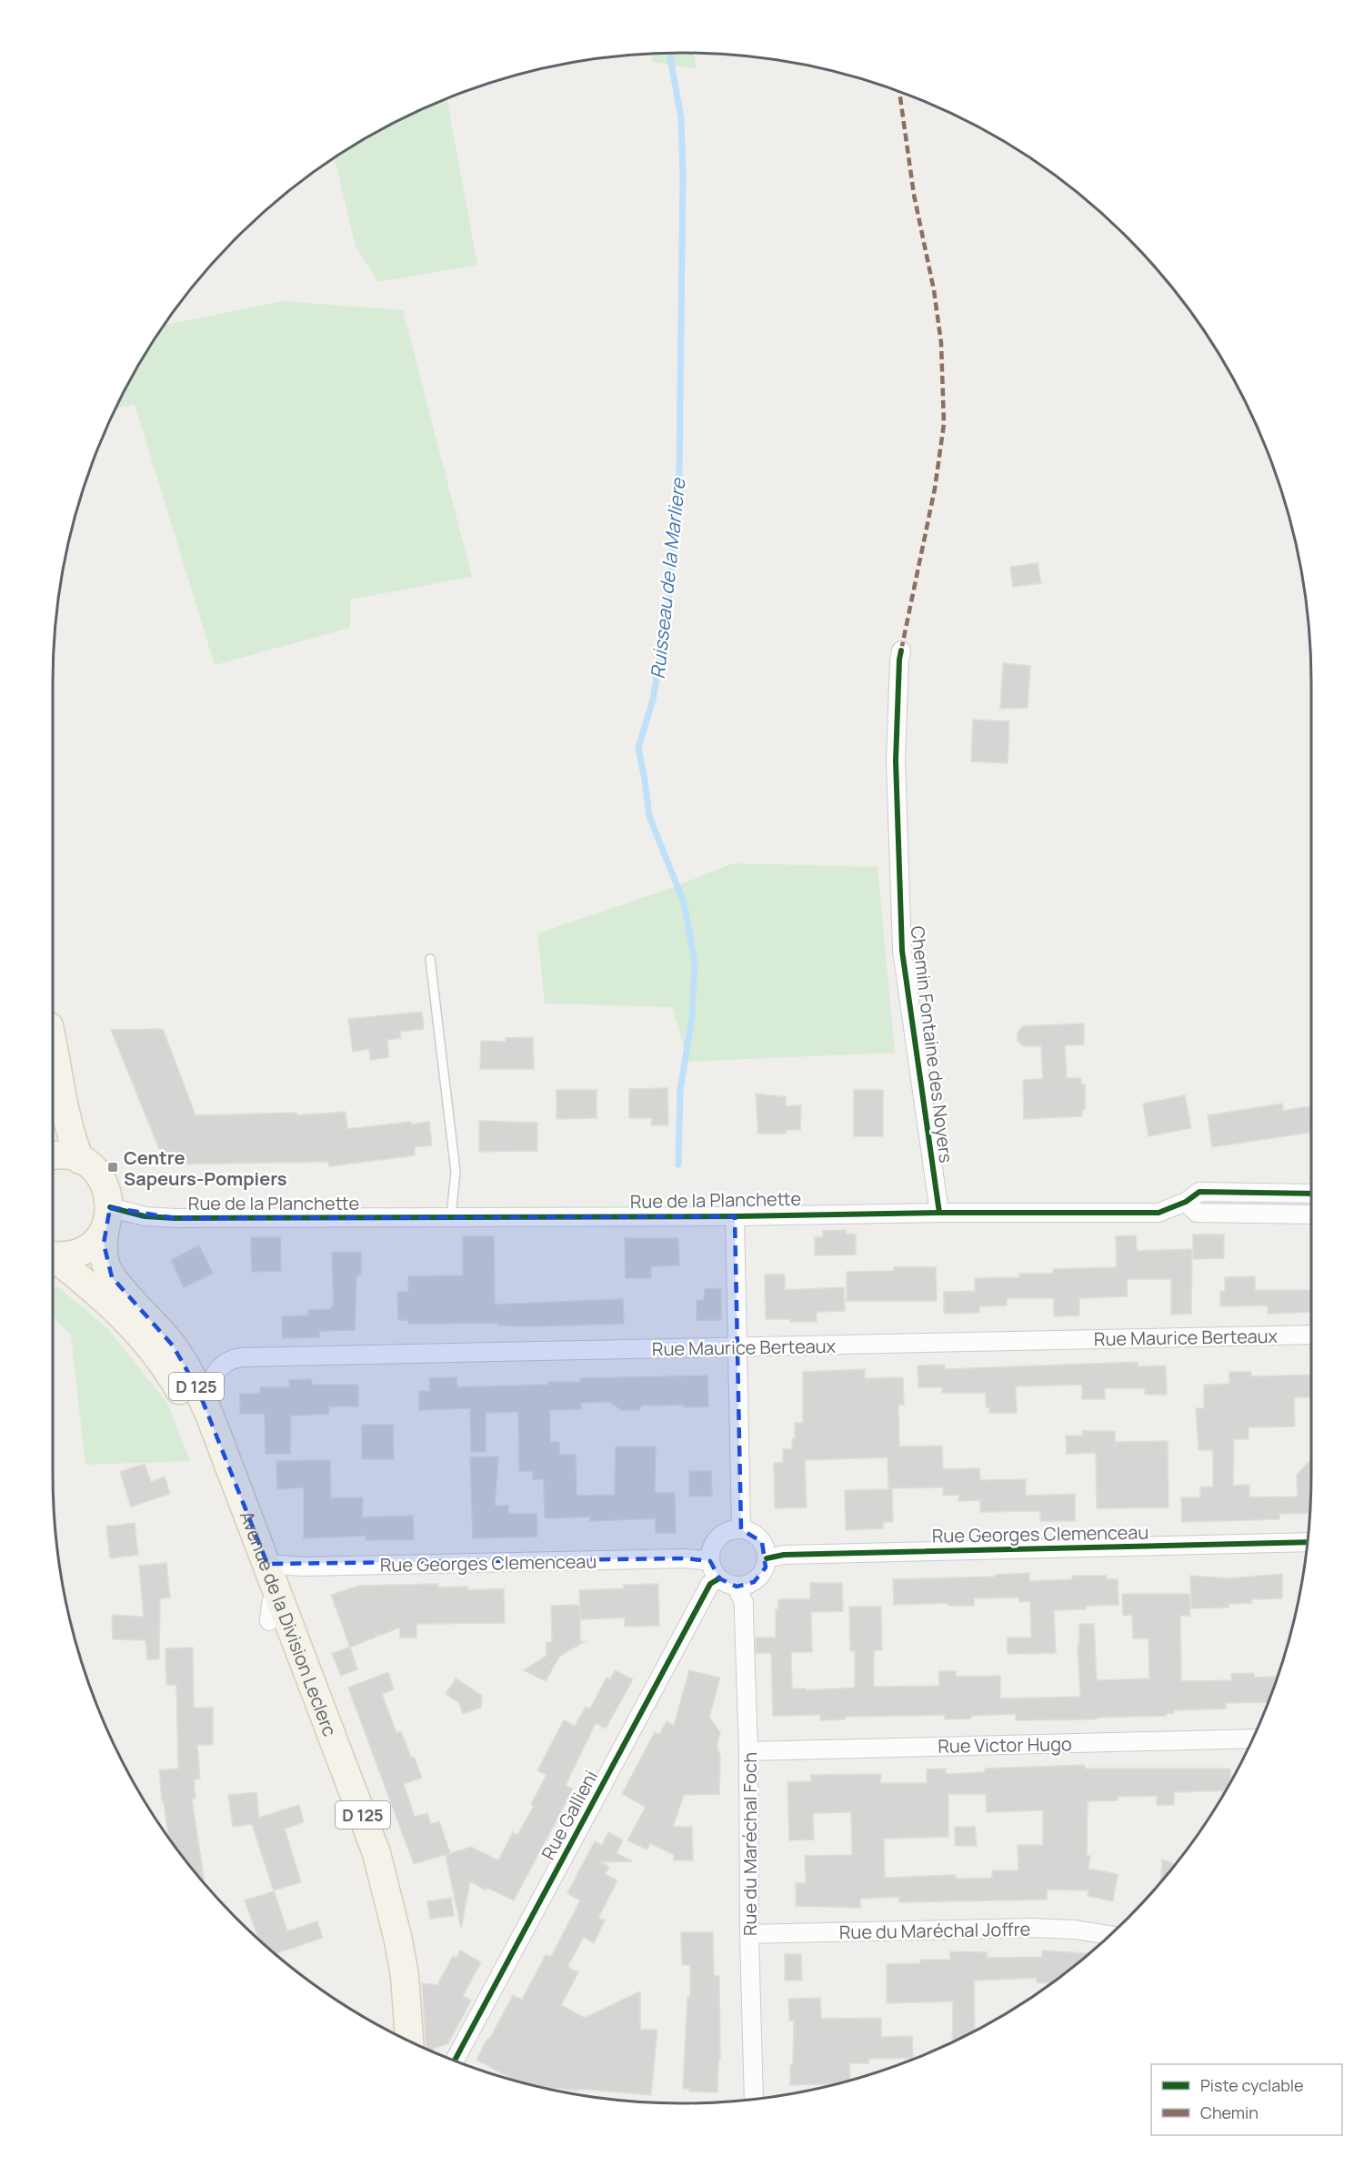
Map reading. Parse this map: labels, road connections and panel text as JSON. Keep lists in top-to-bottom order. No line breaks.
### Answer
{"streets":{"main road":["D 125","Avenue de la Division Leclerc"],"street":["Chemin Fontaine des Noyers","Rue de la Planchette","Rue Maurice Berteaux","Rue Georges Clemenceau","Rue Victor Hugo","Rue Gallieni","Rue du Maréchal Foch","Rue du Maréchal Joffre"]},"crossings":[["Chemin Fontaine des Noyers","Rue de la Planchette"],["Rue de la Planchette","Avenue de la Division Leclerc"],["Rue Maurice Berteaux","Avenue de la Division Leclerc"],["Rue Georges Clemenceau","Avenue de la Division Leclerc"],["Rue Georges Clemenceau","Rue Gallieni"],["Rue Georges Clemenceau","Rue du Maréchal Foch"],["Rue Victor Hugo","Rue du Maréchal Foch"],["Rue Gallieni","Rue du Maréchal Foch"],["Rue du Maréchal Foch","Rue du Maréchal Joffre"]],"water":["Ruisseau de la Marliere"],"places":{"transit":["Centre Sapeurs-Pompiers"]},"legend":["Piste cyclable","Chemin"]}
